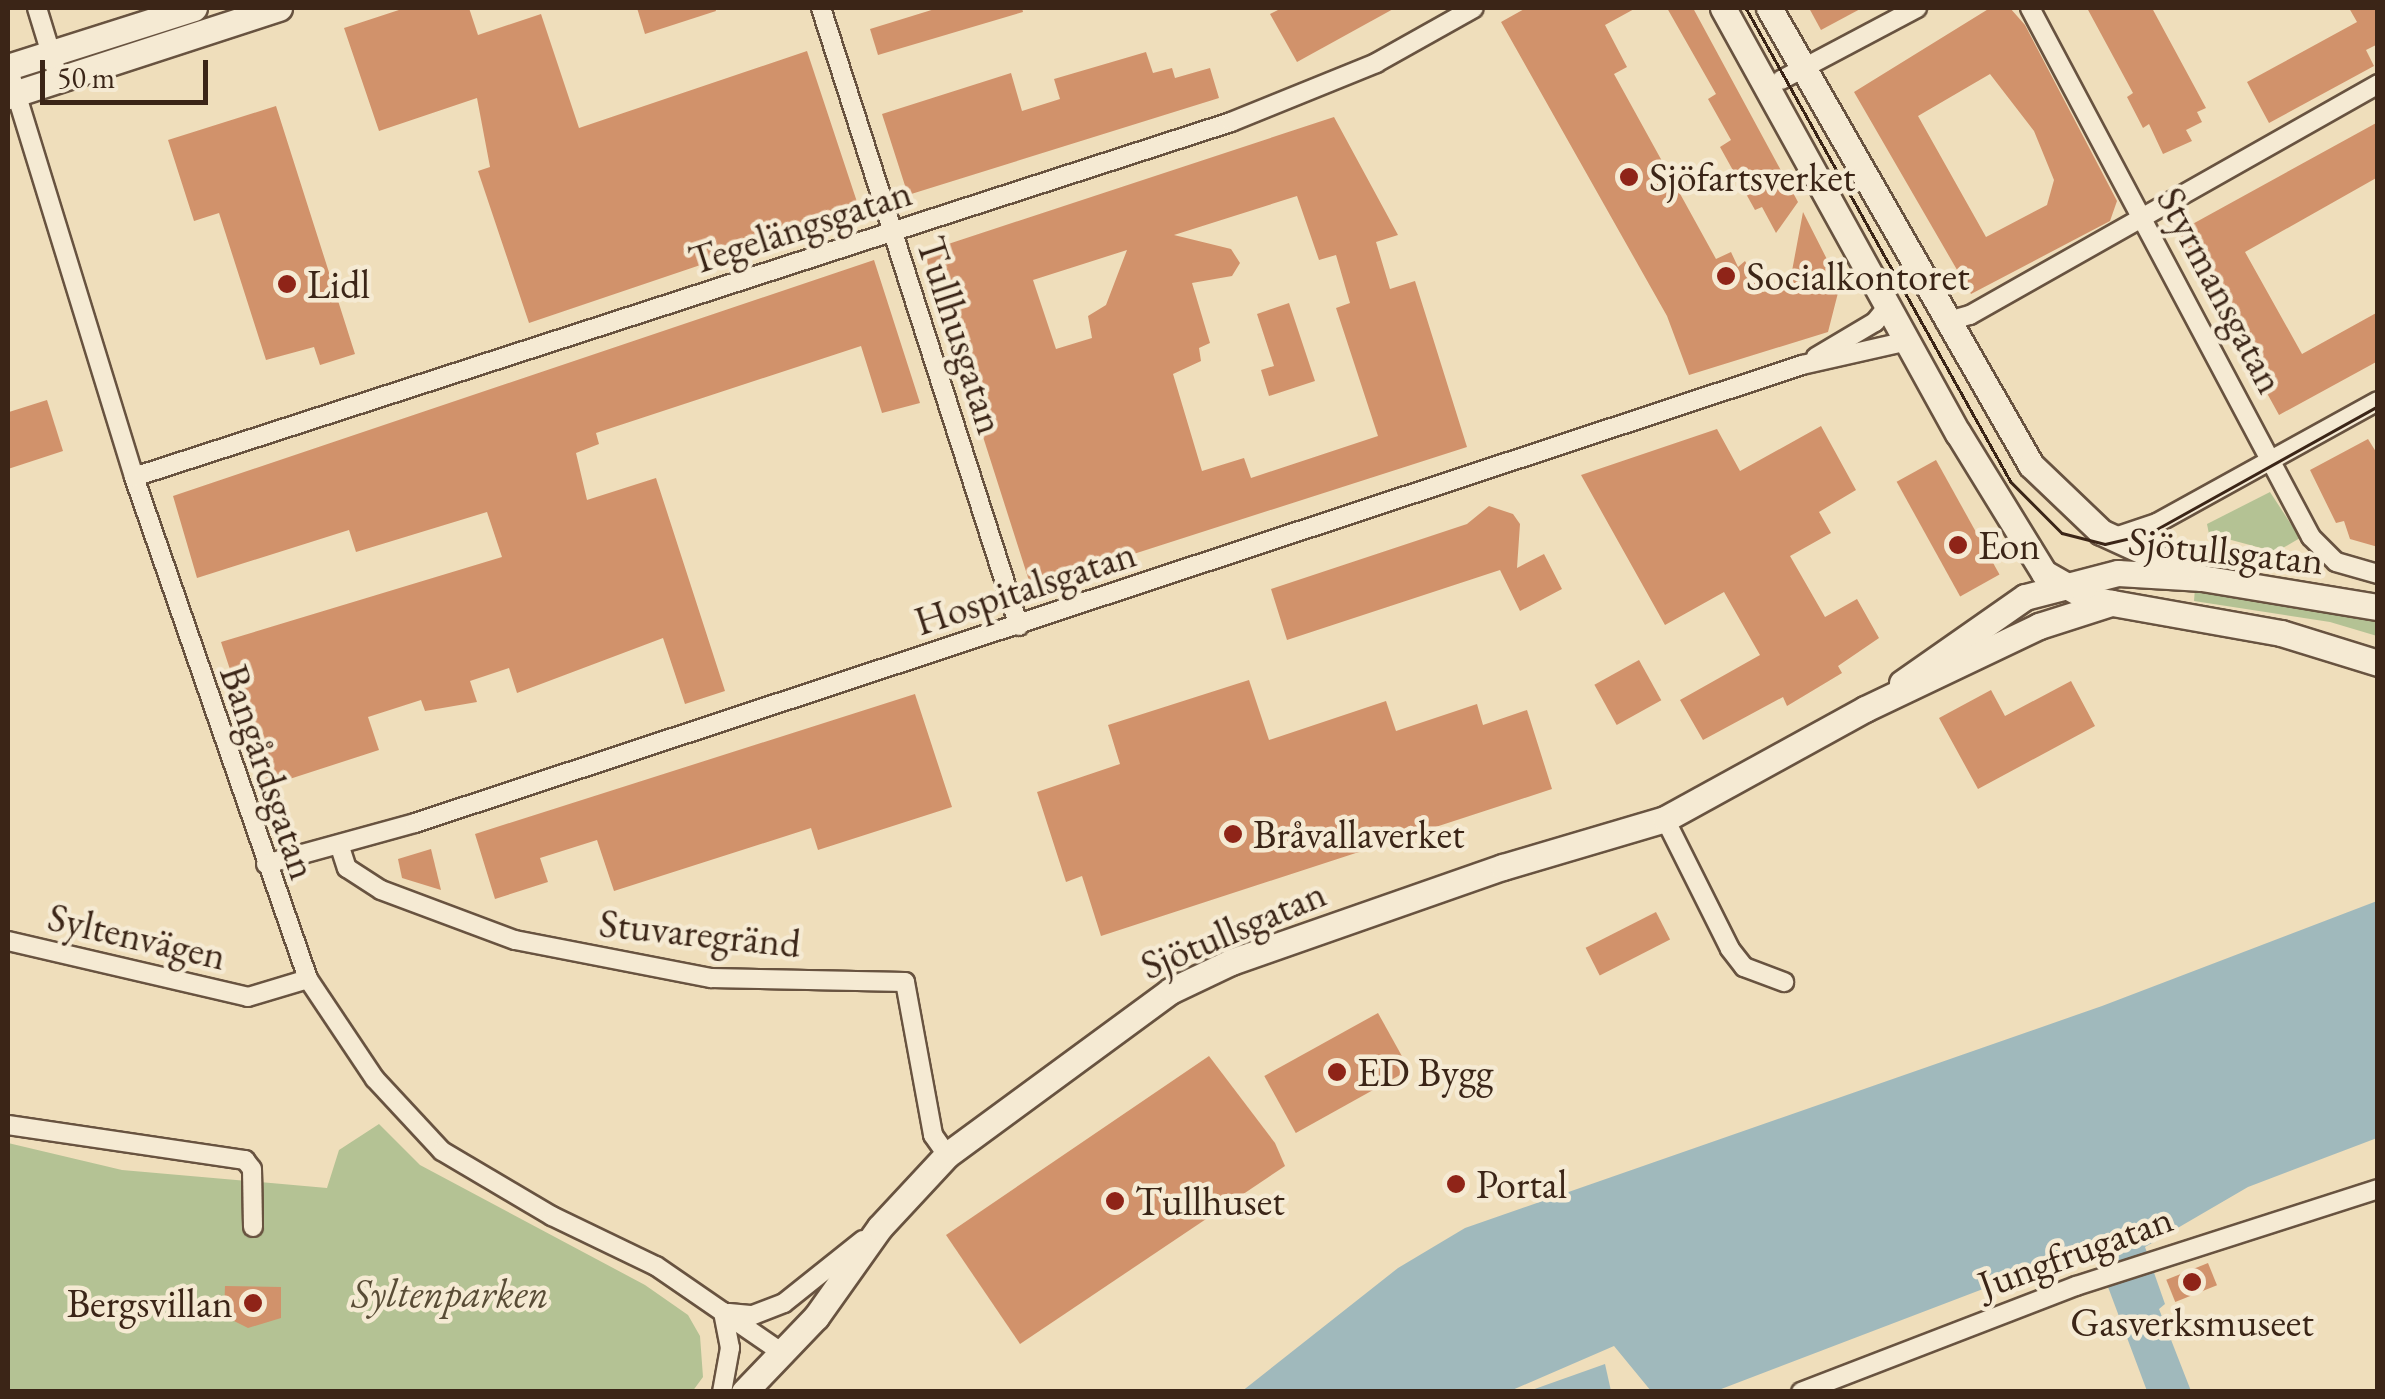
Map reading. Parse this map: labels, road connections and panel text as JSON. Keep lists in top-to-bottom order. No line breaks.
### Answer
{"streets":{"main road":["Sjötullsgatan"],"street":["Tegelängsgatan","Styrmansgatan","Tullhusgatan","Hospitalsgatan","Bangårdsgatan","Stuvaregränd","Syltenvägen","Jungfrugatan"]},"crossings":[["Tegelängsgatan","Tullhusgatan"],["Tegelängsgatan","Bangårdsgatan"],["Tullhusgatan","Hospitalsgatan"],["Sjötullsgatan","Bangårdsgatan"],["Sjötullsgatan","Stuvaregränd"],["Hospitalsgatan","Bangårdsgatan"],["Hospitalsgatan","Stuvaregränd"],["Bangårdsgatan","Syltenvägen"]],"parks":["Syltenparken"],"places":["Sjöfartsverket","Socialkontoret","Lidl","Eon","Bråvallaverket","ED Bygg","Portal","Tullhuset","Gasverksmuseet","Bergsvillan"],"scale_bar":"50 m"}
